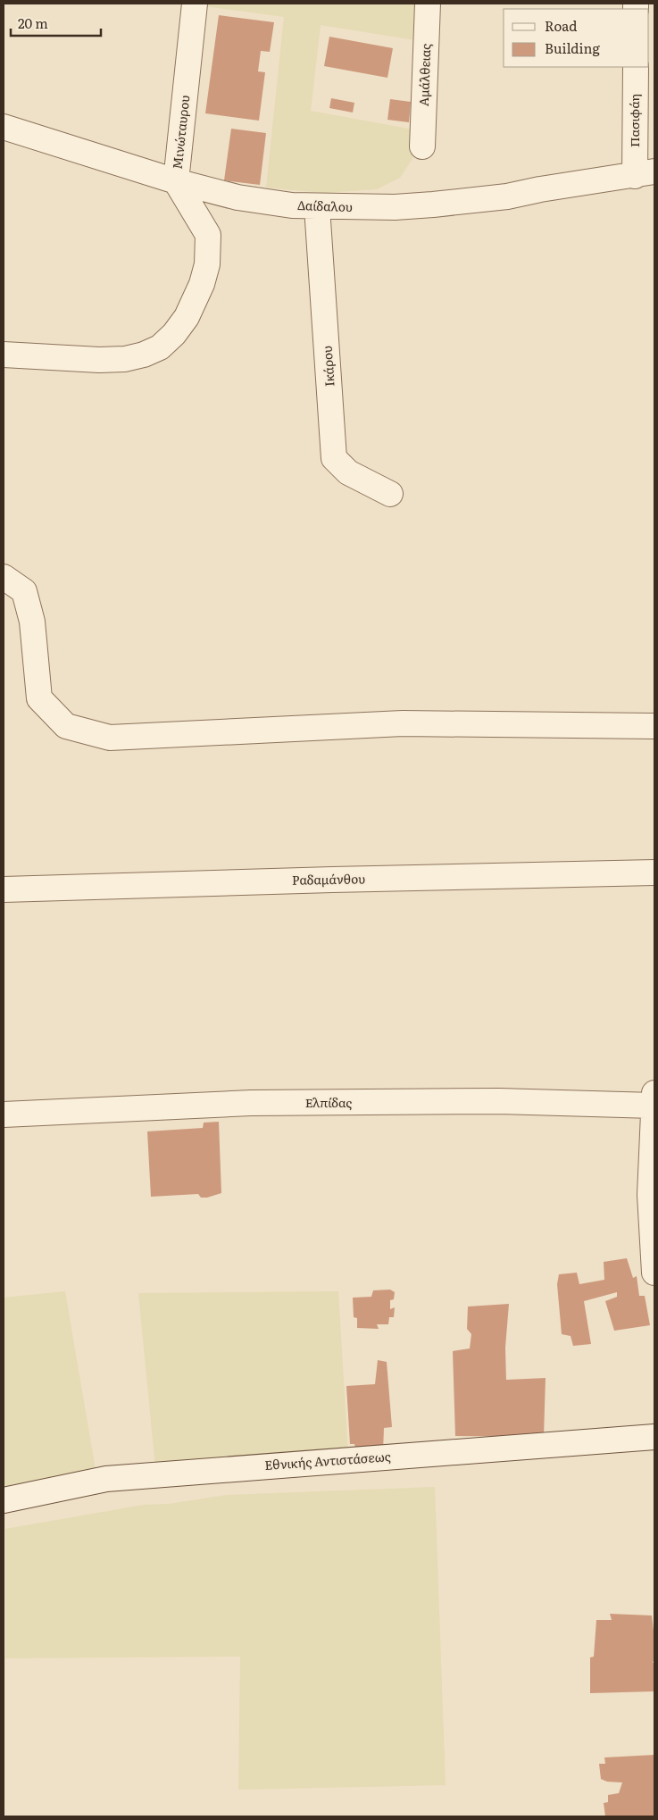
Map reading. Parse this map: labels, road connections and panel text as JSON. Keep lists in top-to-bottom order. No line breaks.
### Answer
{"streets":{"street":["Αμάλθειας","Πασιφάη","Μινώταυρου","Δαίδαλου","Ικάρου","Ραδαμάνθου","Ελπίδας","Εθνικής Αντιστάσεως"]},"crossings":[["Πασιφάη","Δαίδαλου"],["Μινώταυρου","Δαίδαλου"],["Δαίδαλου","Ικάρου"]],"legend":["Road","Building"],"scale_bar":"20 m"}
